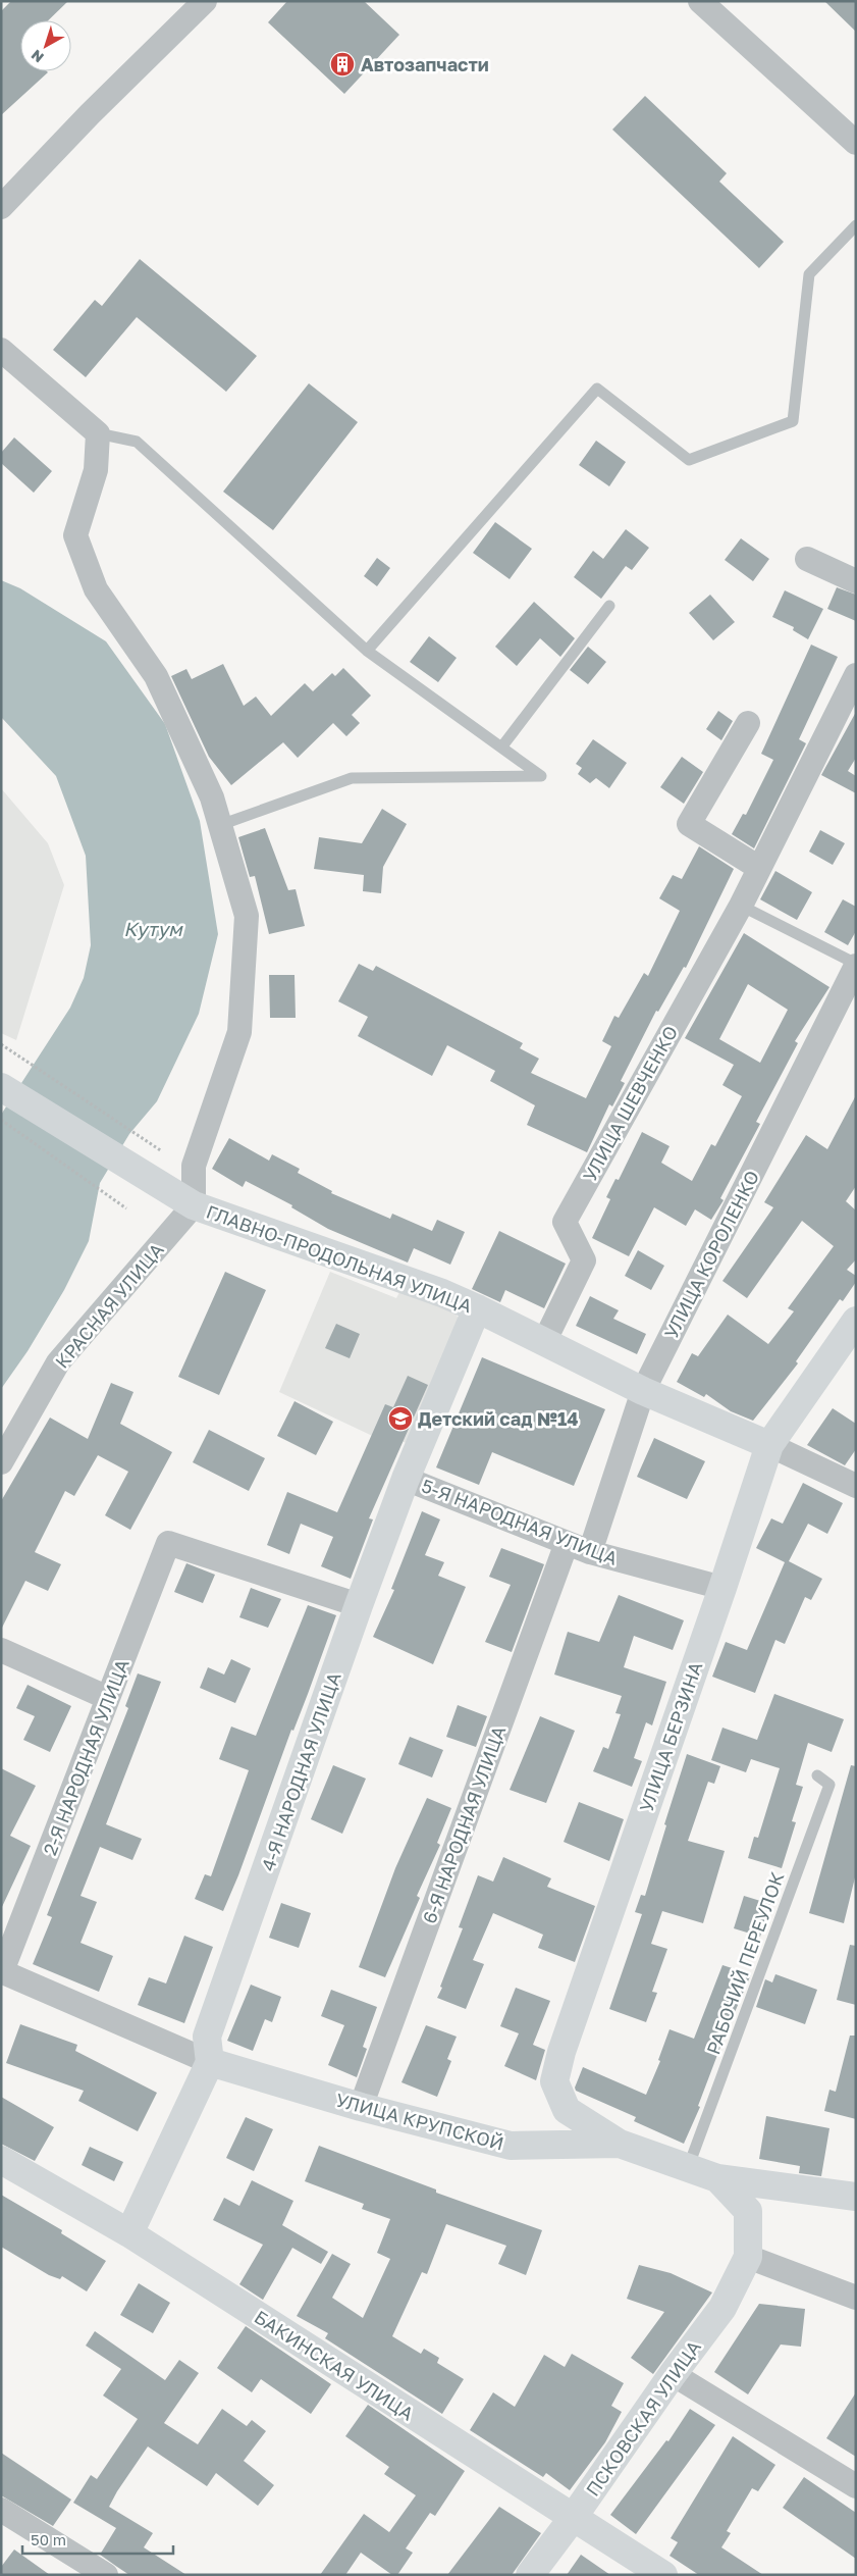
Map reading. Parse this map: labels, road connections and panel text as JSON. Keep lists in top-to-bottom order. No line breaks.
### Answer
{"streets":{"street":["УЛИЦА ШЕВЧЕНКО","УЛИЦА КОРОЛЕНКО","ГЛАВНО-ПРОДОЛЬНАЯ УЛИЦА","КРАСНАЯ УЛИЦА","5-Я НАРОДНАЯ УЛИЦА","УЛИЦА БЕРЗИНА","2-Я НАРОДНАЯ УЛИЦА","4-Я НАРОДНАЯ УЛИЦА","6-Я НАРОДНАЯ УЛИЦА","УЛИЦА КРУПСКОЙ","БАКИНСКАЯ УЛИЦА","ПСКОВСКАЯ УЛИЦА"],"lane":["РАБОЧИЙ ПЕРЕУЛОК"]},"crossings":[["УЛИЦА ШЕВЧЕНКО","ГЛАВНО-ПРОДОЛЬНАЯ УЛИЦА"],["УЛИЦА КОРОЛЕНКО","ГЛАВНО-ПРОДОЛЬНАЯ УЛИЦА"],["УЛИЦА КОРОЛЕНКО","5-Я НАРОДНАЯ УЛИЦА"],["ГЛАВНО-ПРОДОЛЬНАЯ УЛИЦА","КРАСНАЯ УЛИЦА"],["ГЛАВНО-ПРОДОЛЬНАЯ УЛИЦА","УЛИЦА БЕРЗИНА"],["ГЛАВНО-ПРОДОЛЬНАЯ УЛИЦА","4-Я НАРОДНАЯ УЛИЦА"],["5-Я НАРОДНАЯ УЛИЦА","УЛИЦА БЕРЗИНА"],["5-Я НАРОДНАЯ УЛИЦА","4-Я НАРОДНАЯ УЛИЦА"],["5-Я НАРОДНАЯ УЛИЦА","6-Я НАРОДНАЯ УЛИЦА"],["УЛИЦА БЕРЗИНА","УЛИЦА КРУПСКОЙ"],["2-Я НАРОДНАЯ УЛИЦА","4-Я НАРОДНАЯ УЛИЦА"],["2-Я НАРОДНАЯ УЛИЦА","УЛИЦА КРУПСКОЙ"],["4-Я НАРОДНАЯ УЛИЦА","УЛИЦА КРУПСКОЙ"],["6-Я НАРОДНАЯ УЛИЦА","УЛИЦА КРУПСКОЙ"],["РАБОЧИЙ ПЕРЕУЛОК","УЛИЦА КРУПСКОЙ"],["БАКИНСКАЯ УЛИЦА","ПСКОВСКАЯ УЛИЦА"]],"water":["Кутум"],"places":{"building":["Автозапчасти"],"school or university":["Детский сад №14"]},"scale_bar":"50 m","north":"bottom left"}
